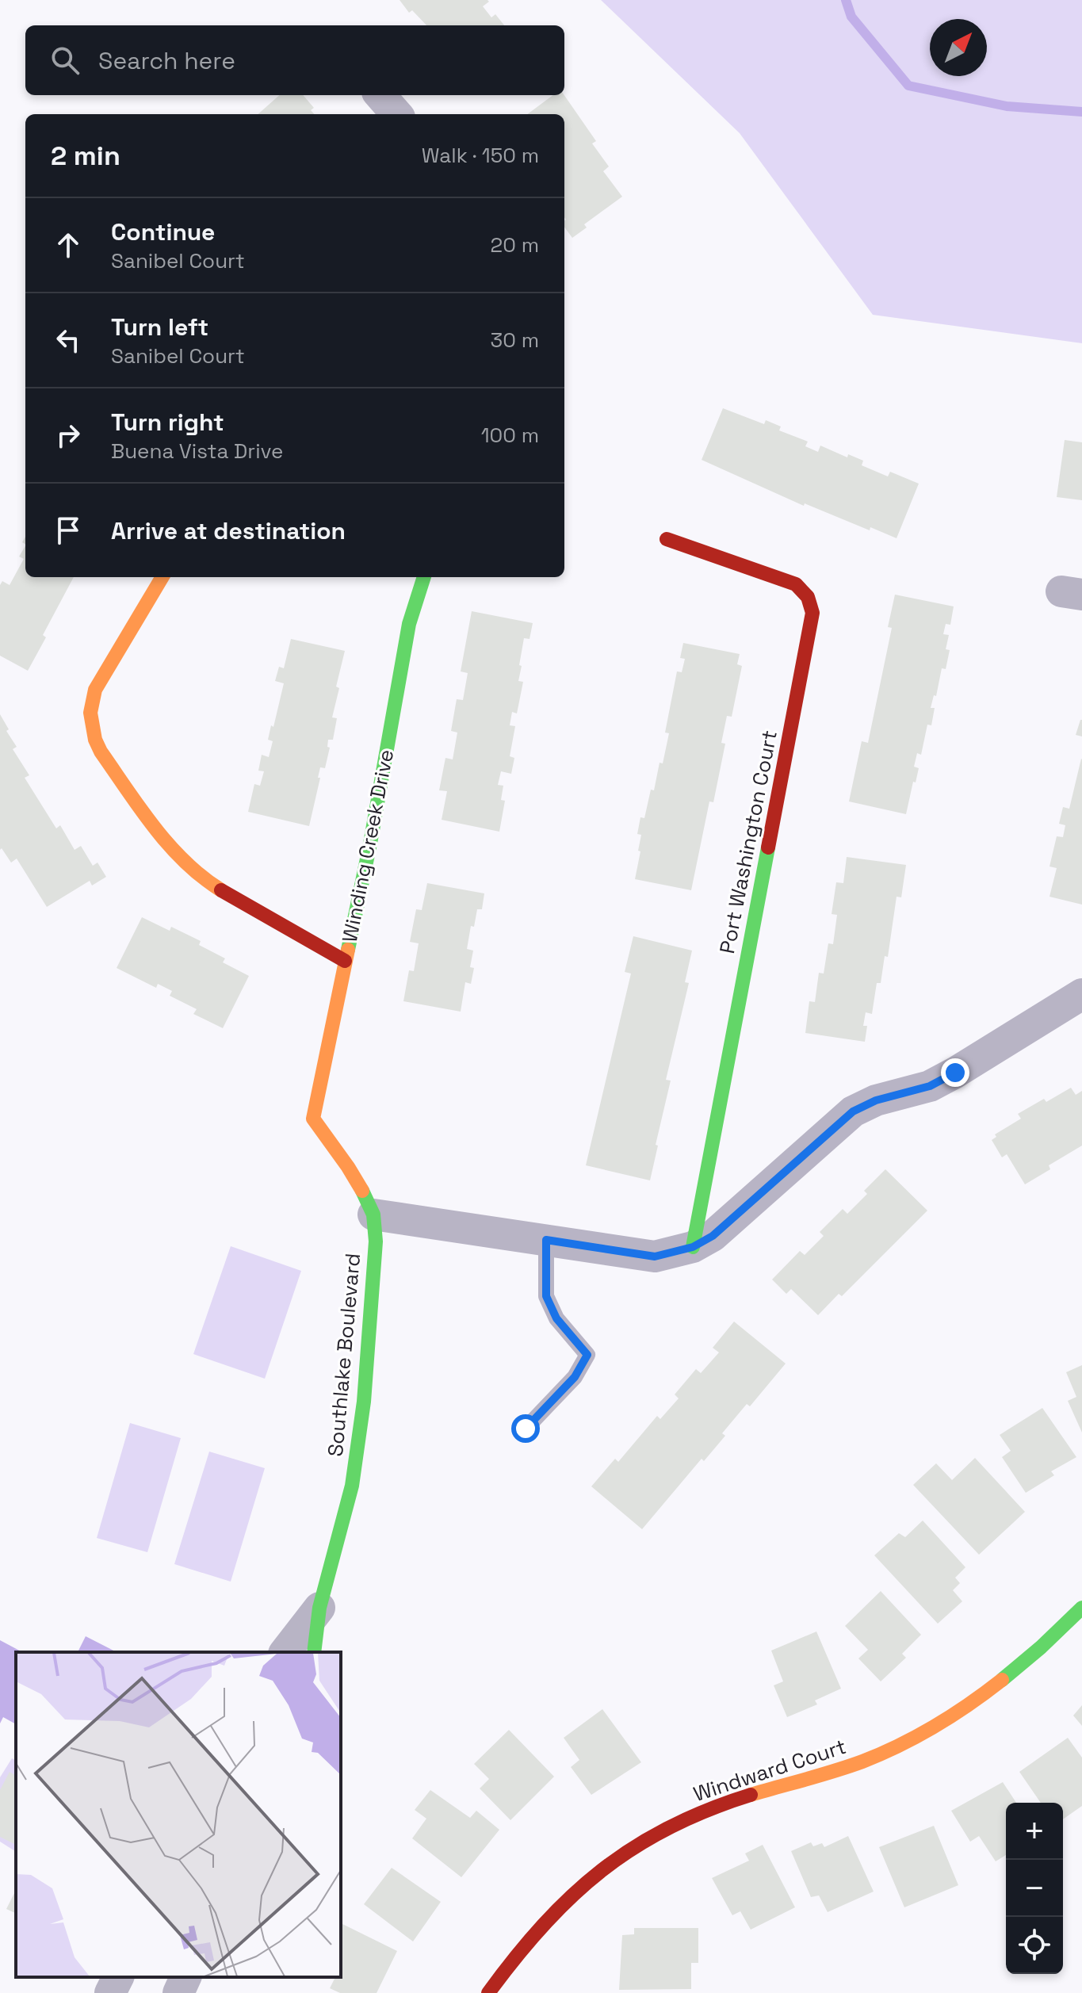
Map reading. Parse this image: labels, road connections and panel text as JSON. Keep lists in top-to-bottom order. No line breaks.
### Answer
{"streets":{"street":["Port Washington Court","Winding Creek Drive","Southlake Boulevard","Windward Court"]},"crossings":[["Winding Creek Drive","Southlake Boulevard"]],"north":"top right","page":{"search":"Search here","heading":["2 min","Walk · 150 m"],"list":[["Continue","Sanibel Court","20 m"],["Turn left","Sanibel Court","30 m"],["Turn right","Buena Vista Drive","100 m"],"Arrive at destination"],"map_buttons":["+","−"]}}
